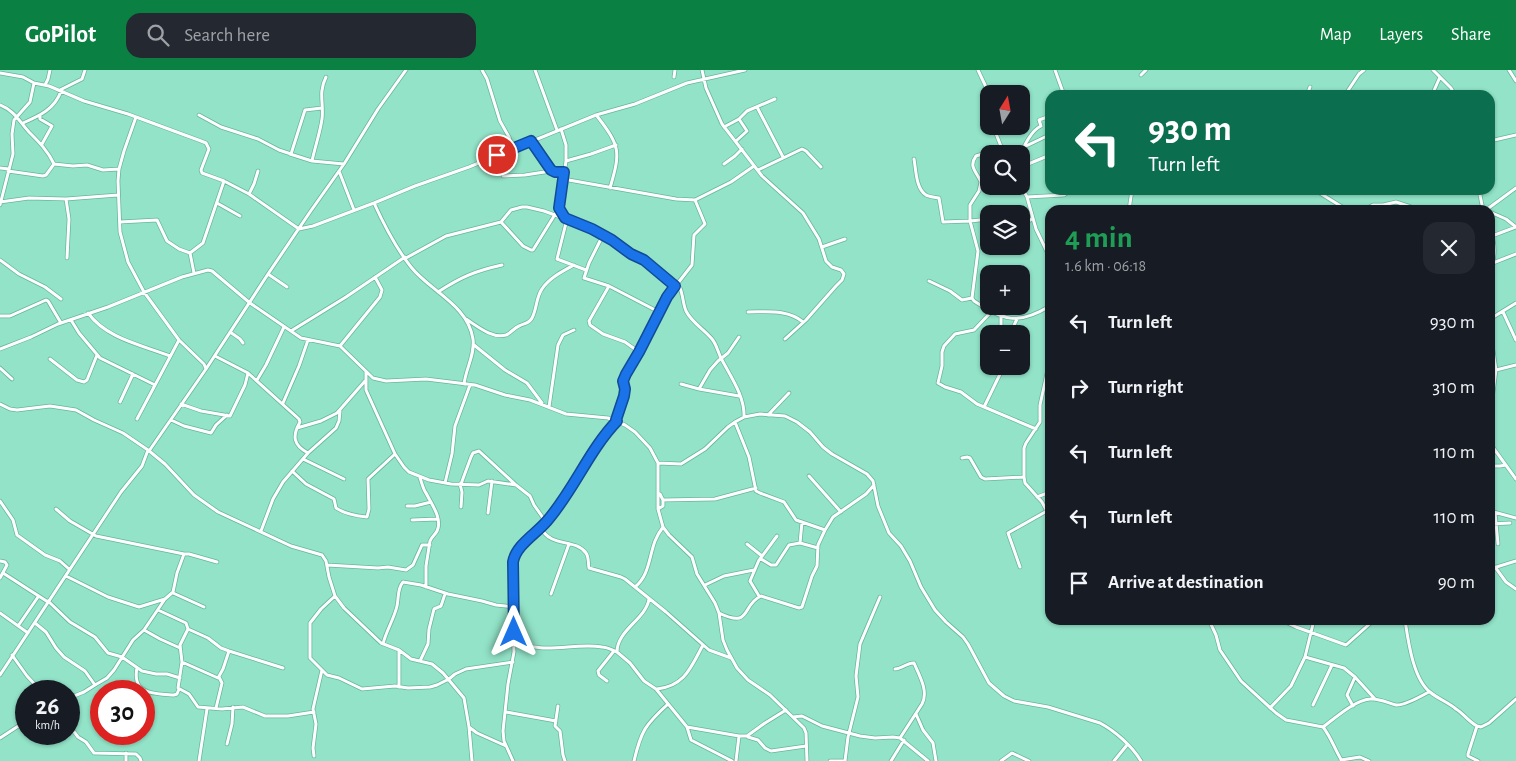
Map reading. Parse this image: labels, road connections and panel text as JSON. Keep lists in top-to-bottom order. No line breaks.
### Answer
{"north":"top","page":{"header":"GoPilot","search":"Search here","nav":["Map","Layers","Share"],"map_buttons":["+","−"],"turn":["930 m","Turn left"],"heading":["4 min","1.6 km · 06:18"],"list":[{"name":"Turn left","value":"930 m"},{"name":"Turn right","value":"310 m"},{"name":"Turn left","value":"110 m"},{"name":"Turn left","value":"110 m"},{"name":"Arrive at destination","value":"90 m"}],"speed":"26 km/h","limit":"30"}}
